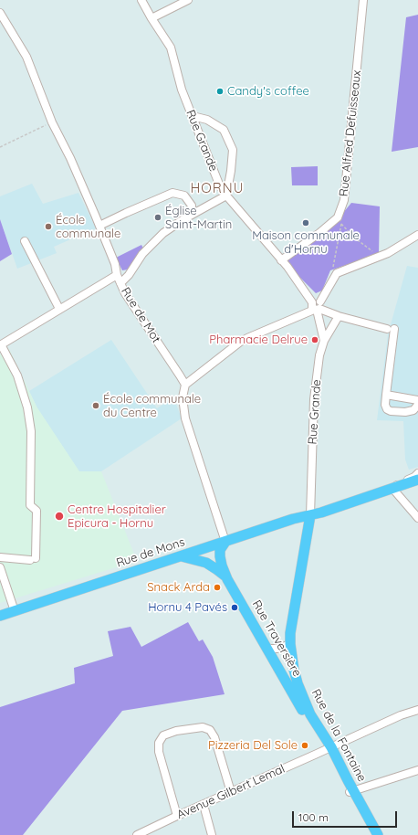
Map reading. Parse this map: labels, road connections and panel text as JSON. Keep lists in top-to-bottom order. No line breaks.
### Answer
{"streets":{"main road":["Rue de Mons","Rue Traversière","Rue de la Fontaine"],"street":["Rue Alfred Defuisseaux","Rue Grande","Rue de Mot","Avenue Gilbert Lemal"]},"crossings":[["Rue Alfred Defuisseaux","Rue Grande"],["Rue Grande","Rue de Mons"],["Rue Grande","Rue de la Fontaine"],["Rue de Mons","Rue Traversière"],["Rue de Mons","Rue de la Fontaine"],["Rue Traversière","Rue de la Fontaine"],["Rue de la Fontaine","Avenue Gilbert Lemal"]],"districts":["HORNU"],"places":["Candy's coffee","Église Saint-Martin","Maison communale d'Hornu","École communale","Pharmacie Delrue","École communale du Centre","Centre Hospitalier Epicura - Hornu","Snack Arda","Hornu 4 Pavés","Pizzeria Del Sole"],"scale_bar":"100 m"}
